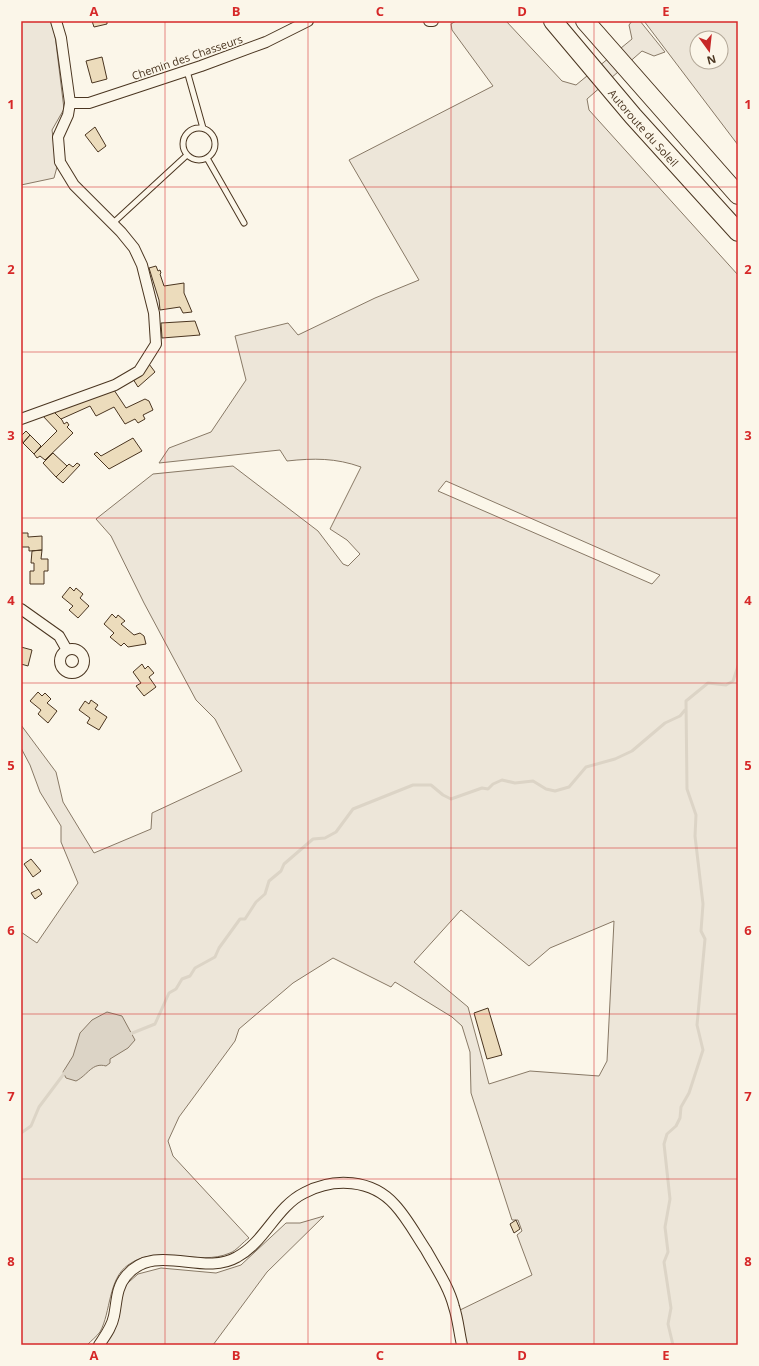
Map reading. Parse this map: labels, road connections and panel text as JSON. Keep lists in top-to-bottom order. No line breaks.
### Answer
{"streets":{"highway":["Autoroute du Soleil"],"street":["Chemin des Chasseurs"]},"north":"bottom","grid":{"columns":["A","B","C","D","E"],"rows":["1","2","3","4","5","6","7","8"]}}
